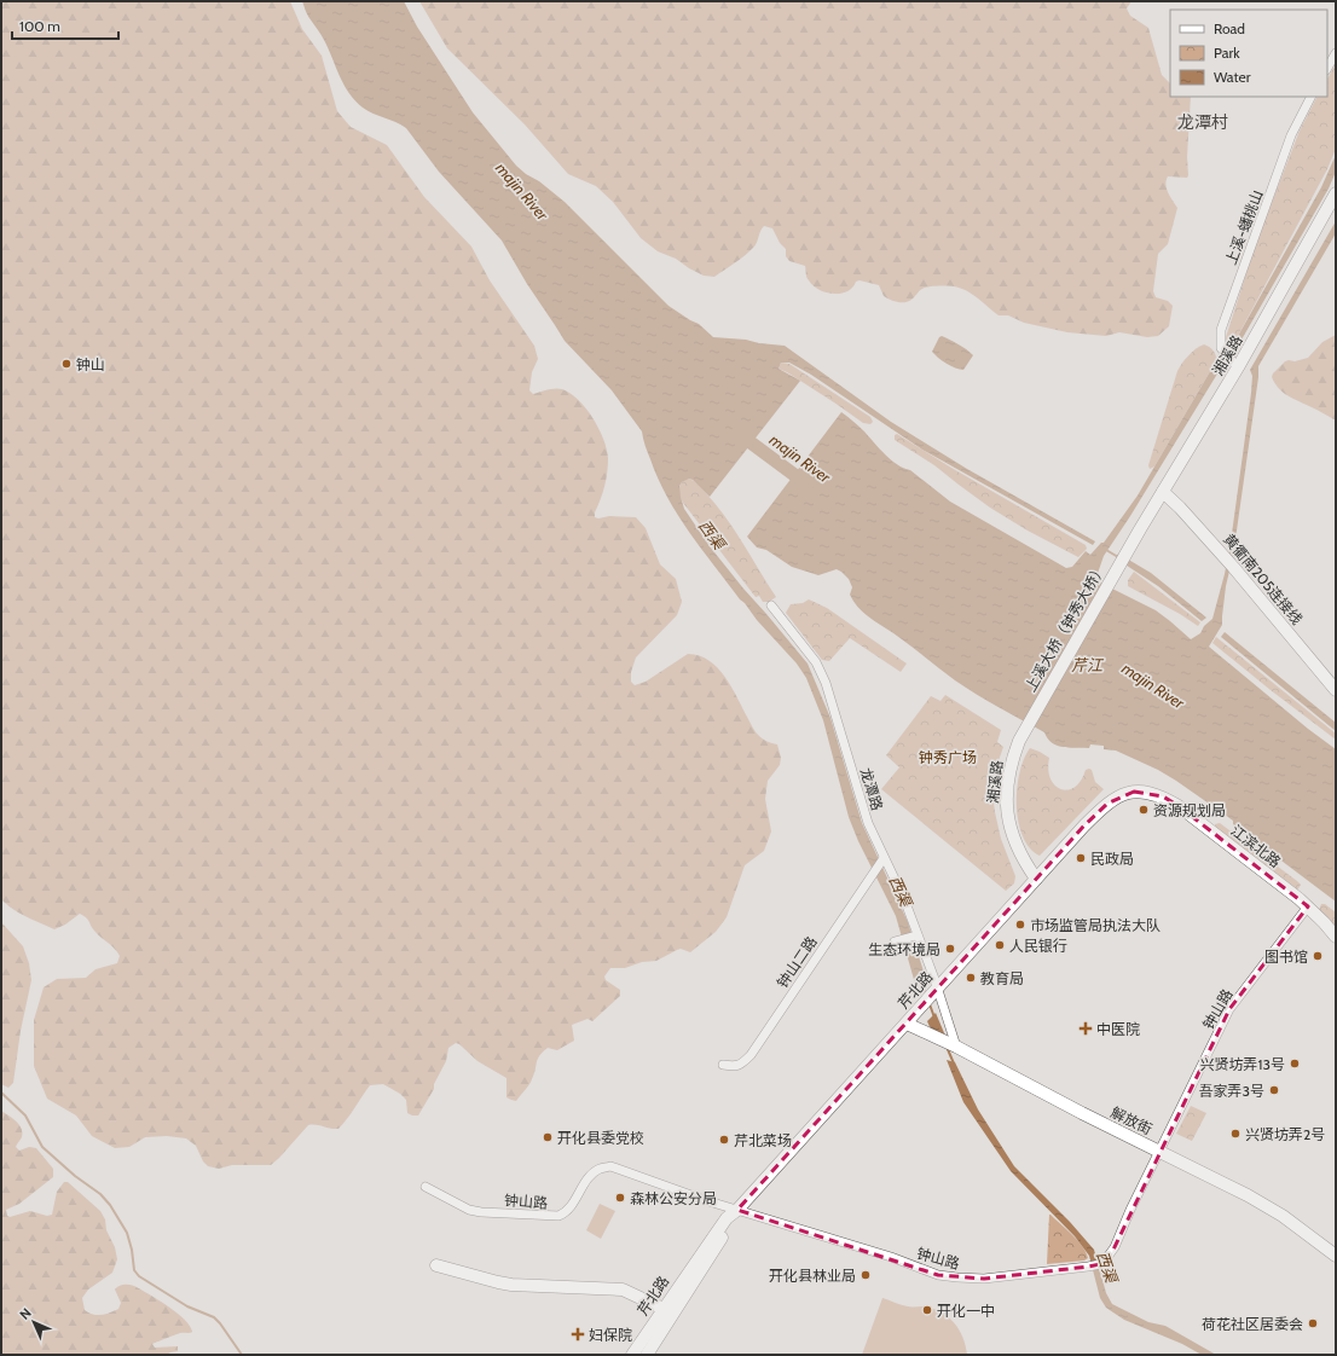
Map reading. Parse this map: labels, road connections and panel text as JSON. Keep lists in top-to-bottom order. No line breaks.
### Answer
{"streets":{"main road":["湘溪路","黄衢南205连接线","上溪大桥（钟秀大桥）","江滨北路","芹北路","解放街"],"street":["上溪-蟠桃山","龙潭路","钟山二路","钟山路"]},"crossings":[["上溪-蟠桃山","湘溪路"],["湘溪路","黄衢南205连接线"],["湘溪路","上溪大桥（钟秀大桥）"],["湘溪路","芹北路"],["龙潭路","钟山二路"],["龙潭路","芹北路"],["龙潭路","解放街"],["江滨北路","芹北路"],["江滨北路","钟山路"],["芹北路","钟山路"],["芹北路","解放街"],["钟山路","解放街"]],"districts":["龙潭村"],"water":["majin River","西渠","芹江"],"parks":["钟秀广场"],"places":{"other":["钟山","资源规划局","民政局","市场监管局执法大队","人民银行","生态环境局","图书馆","教育局","兴贤坊弄13号","吾家弄3号","兴贤坊弄2号","开化县委党校","芹北菜场","森林公安分局","开化县林业局","开化一中","荷花社区居委会"],"health":["中医院","妇保院"]},"legend":["Road","Park","Water"],"scale_bar":"100 m","north":"top left"}
